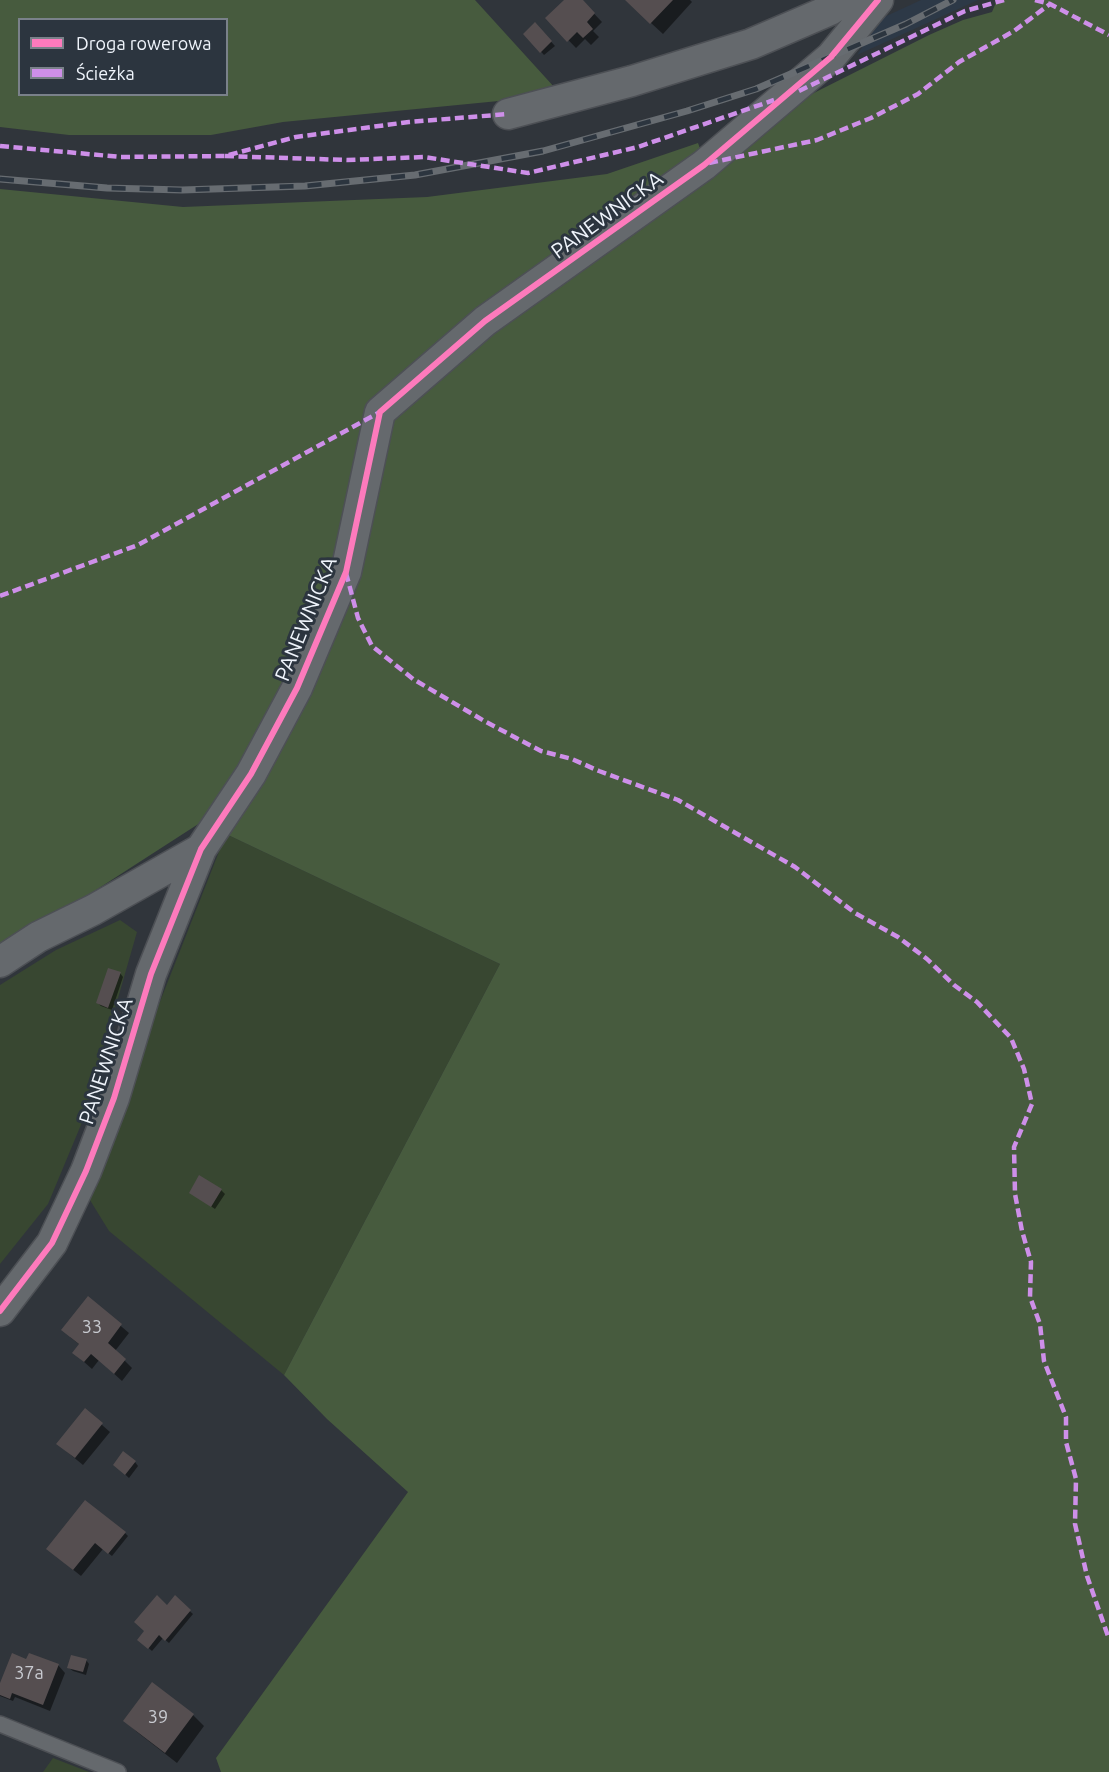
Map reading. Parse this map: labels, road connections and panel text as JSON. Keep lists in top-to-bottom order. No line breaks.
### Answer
{"streets":{"street":["PANEWNICKA"]},"house_numbers":["33","37a","39"],"legend":["Droga rowerowa","Ścieżka"]}
